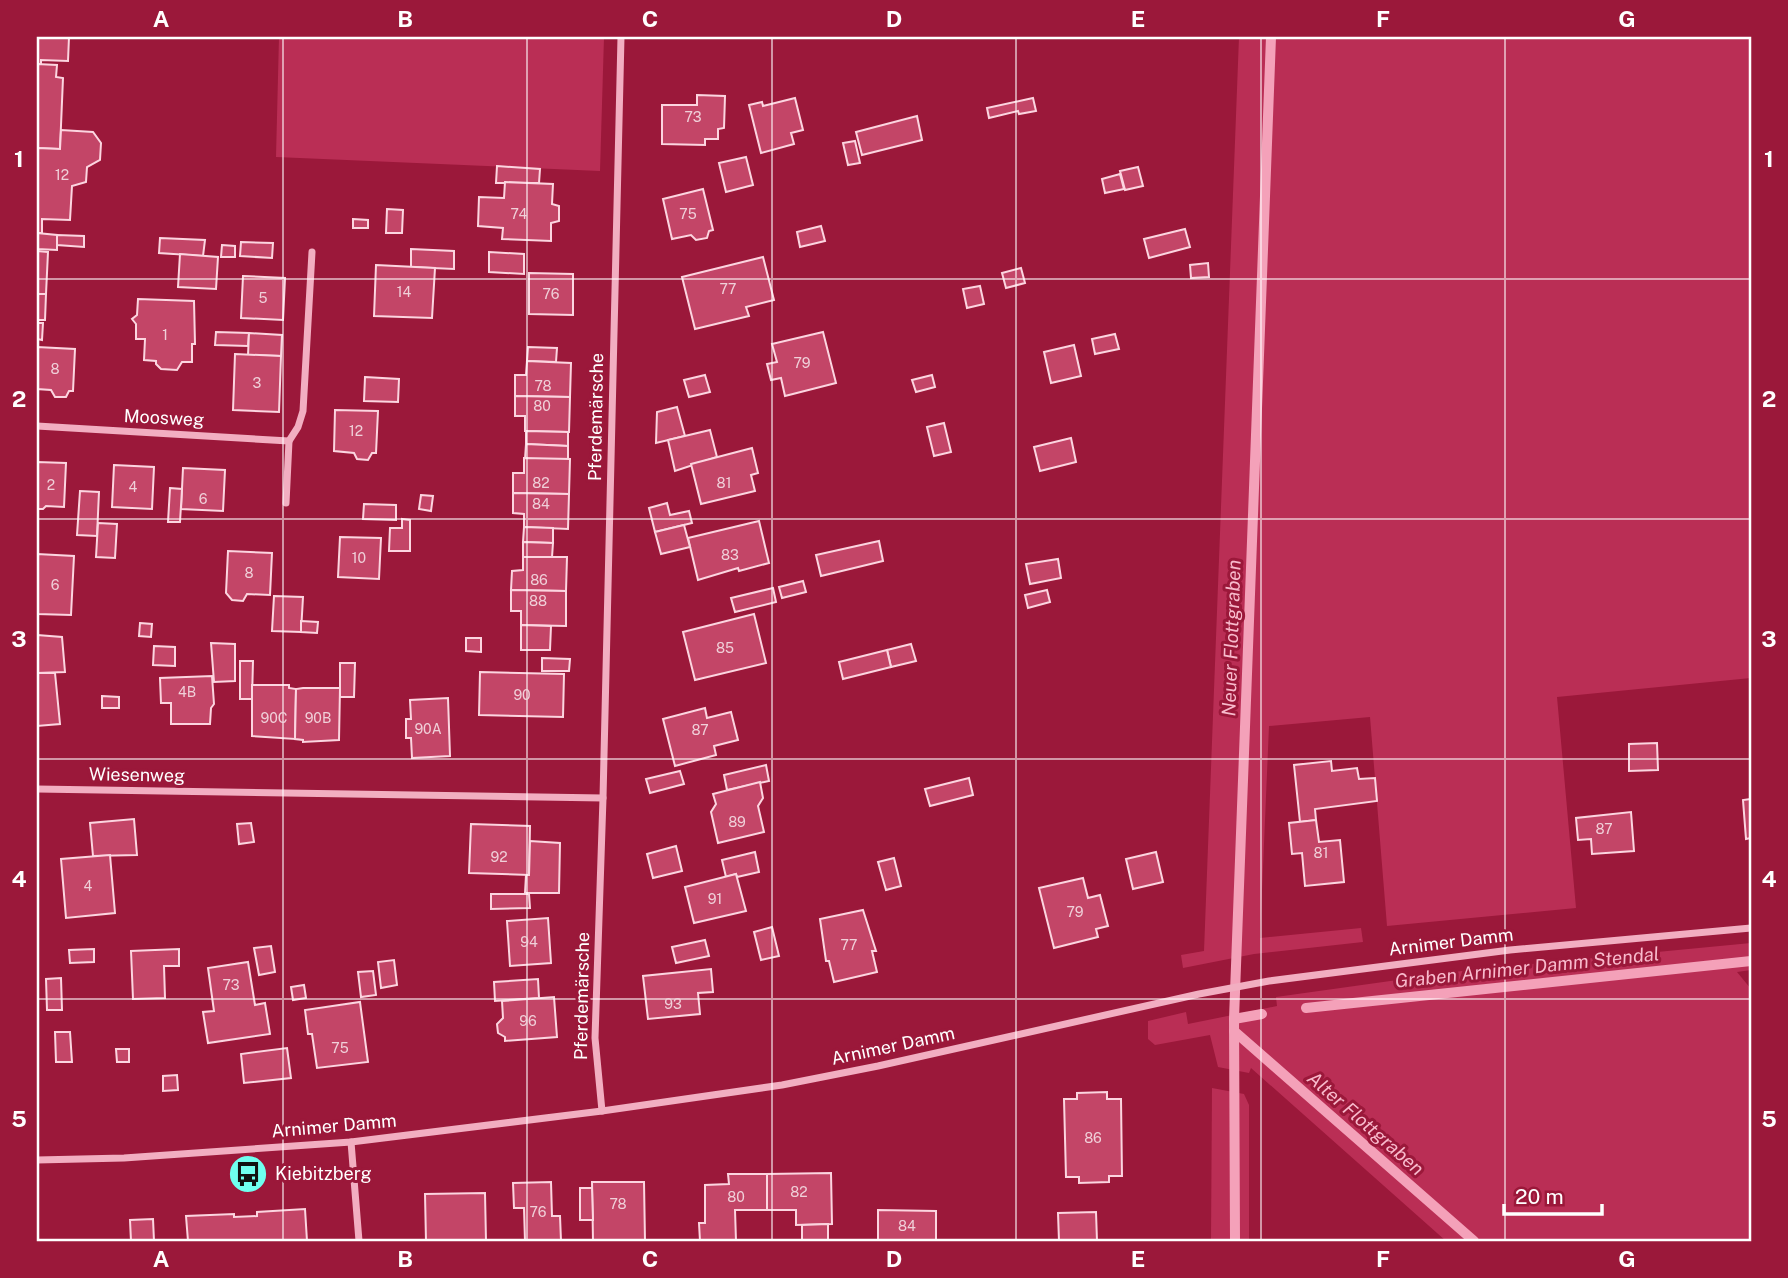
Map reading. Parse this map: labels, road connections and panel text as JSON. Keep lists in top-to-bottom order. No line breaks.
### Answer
{"streets":{"street":["Pferdemärsche","Moosweg","Wiesenweg","Arnimer Damm"]},"crossings":[["Pferdemärsche","Wiesenweg"],["Pferdemärsche","Arnimer Damm"]],"water":["Neuer Flottgraben","Graben Arnimer Damm Stendal","Alter Flottgraben"],"places":{"bus stop":["Kiebitzberg"]},"house_numbers":["73","12","74","75","77","14","76","5","1","79","8","3","78","80","12","82","81","2","4","6","84","83","10","8","86","6","88","85","4B","90","90C","90B","90A","87","89","87","81","92","4","91","79","94","77","73","93","96","75","86","82","80","78","76","84"],"scale_bar":"20 m","grid":{"columns":["A","B","C","D","E","F","G"],"rows":["1","2","3","4","5"]}}
